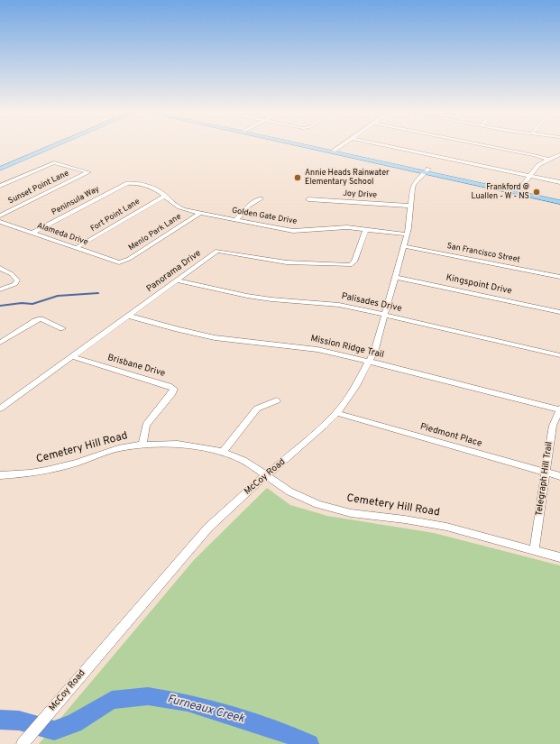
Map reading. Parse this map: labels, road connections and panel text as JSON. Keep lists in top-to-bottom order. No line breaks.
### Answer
{"streets":{"street":["Sunset Point Lane","Joy Drive","Peninsula Way","Fort Point Lane","Golden Gate Drive","Menlo Park Lane","Alameda Drive","San Francisco Street","Panorama Drive","Kingspoint Drive","Palisades Drive","Mission Ridge Trail","Brisbane Drive","Piedmont Place","Cemetery Hill Road","McCoy Road","Telegraph Hill Trail"]},"crossings":[["Joy Drive","McCoy Road"],["Peninsula Way","Golden Gate Drive"],["Peninsula Way","Alameda Drive"],["Fort Point Lane","Golden Gate Drive"],["Fort Point Lane","Alameda Drive"],["Golden Gate Drive","Menlo Park Lane"],["Golden Gate Drive","Panorama Drive"],["Golden Gate Drive","McCoy Road"],["Menlo Park Lane","Alameda Drive"],["San Francisco Street","McCoy Road"],["Panorama Drive","Palisades Drive"],["Panorama Drive","Mission Ridge Trail"],["Panorama Drive","Brisbane Drive"],["Kingspoint Drive","McCoy Road"],["Palisades Drive","McCoy Road"],["Mission Ridge Trail","McCoy Road"],["Mission Ridge Trail","Telegraph Hill Trail"],["Brisbane Drive","Cemetery Hill Road"],["Piedmont Place","McCoy Road"],["Piedmont Place","Telegraph Hill Trail"],["Cemetery Hill Road","McCoy Road"],["Cemetery Hill Road","Telegraph Hill Trail"]],"water":["Furneaux Creek"],"places":["Annie Heads Rainwater Elementary School","Frankford @ Luallen - W - NS"]}
